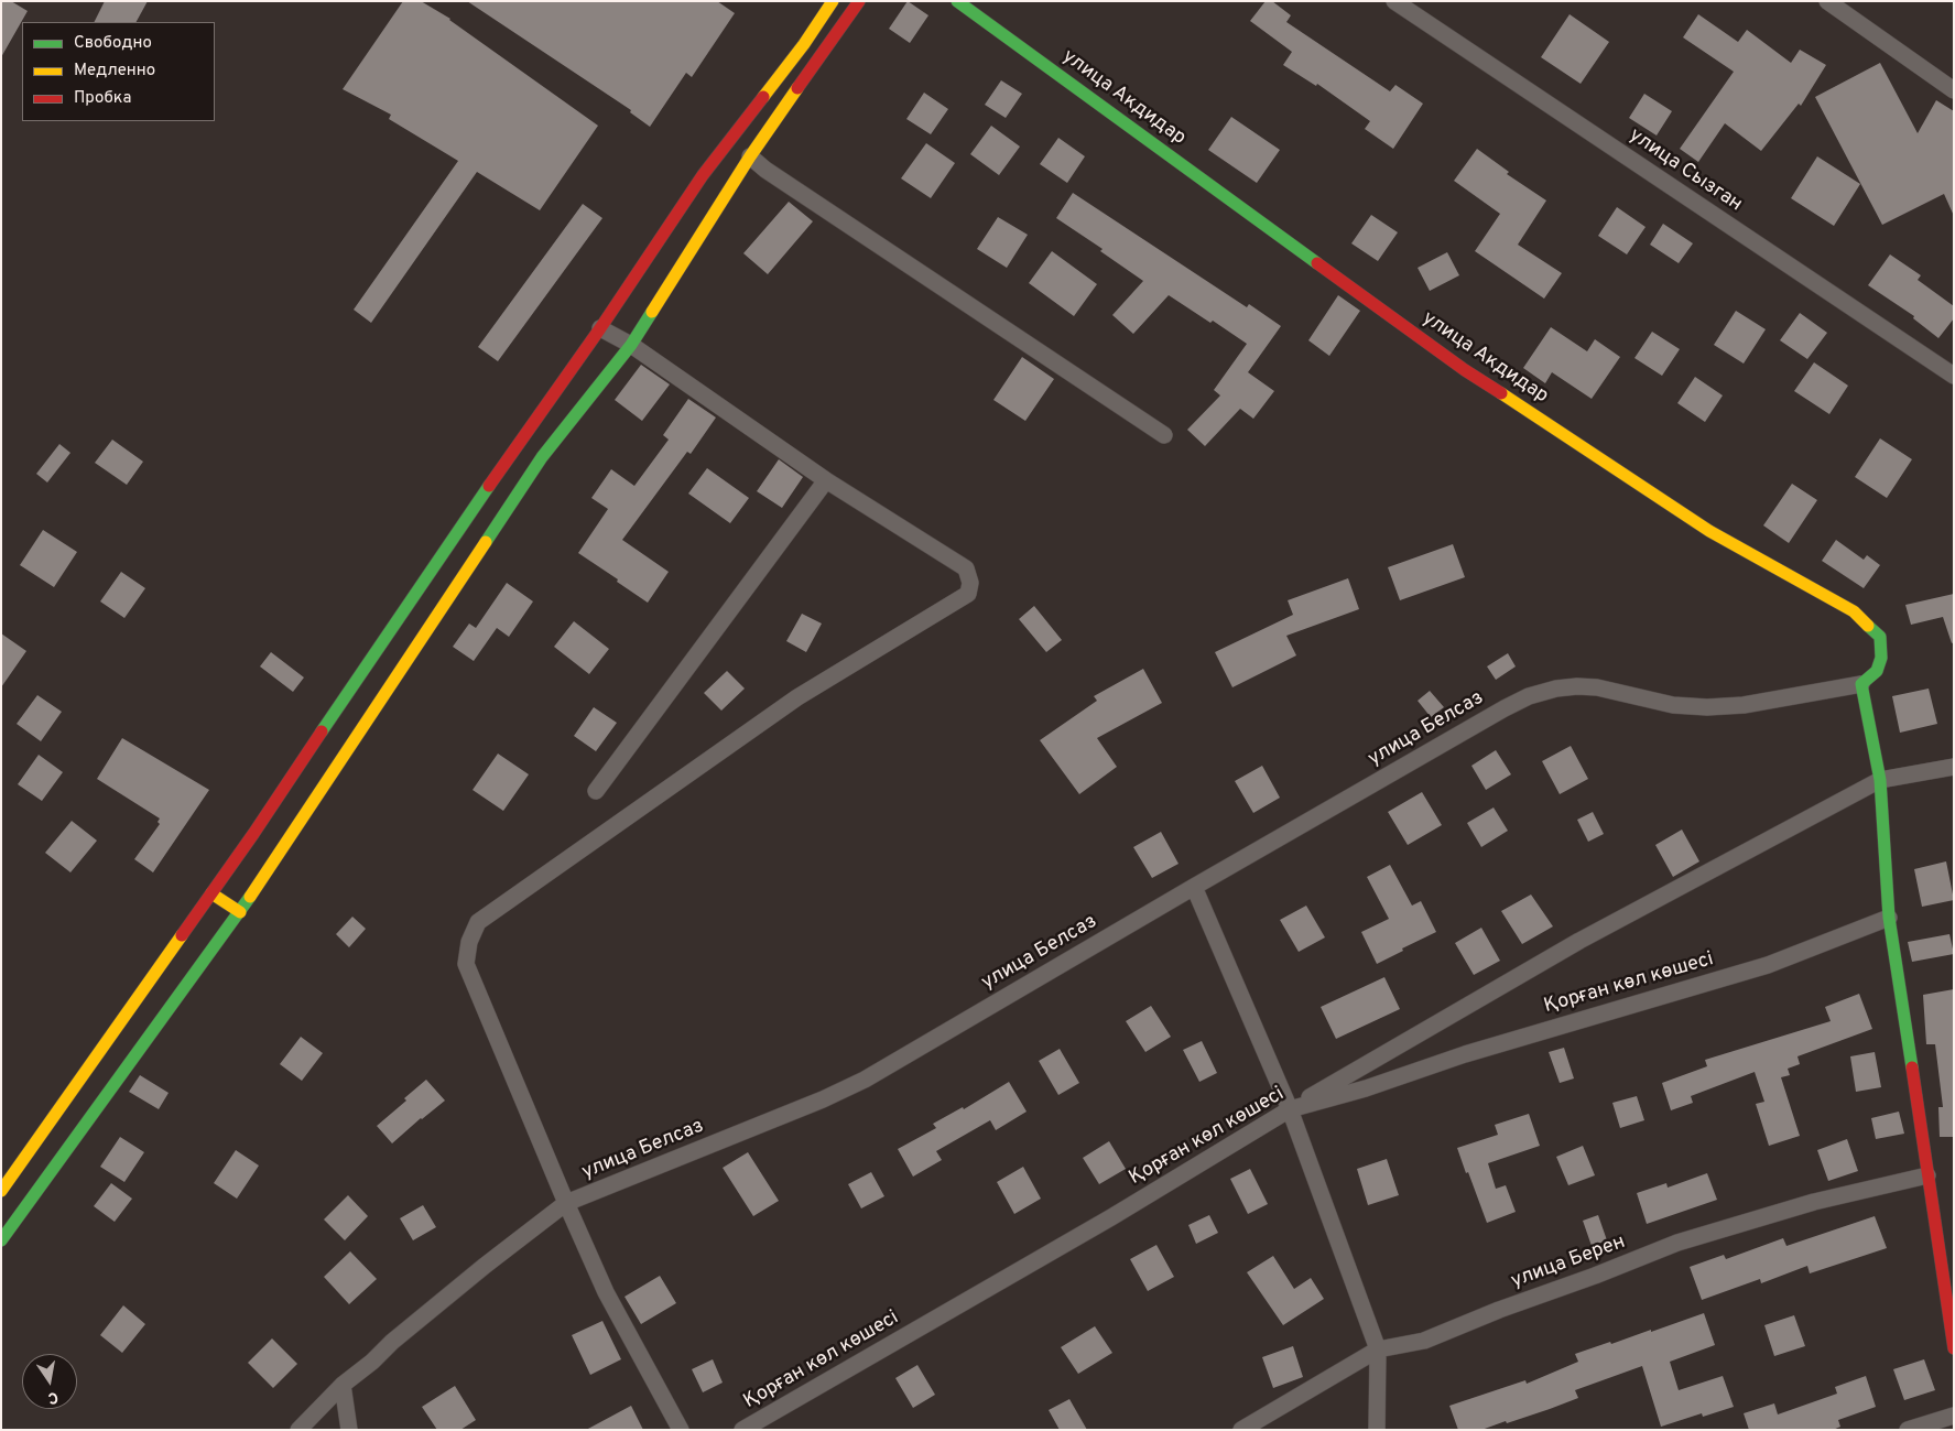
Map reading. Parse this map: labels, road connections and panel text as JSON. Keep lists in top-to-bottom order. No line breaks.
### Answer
{"streets":{"main road":["улица Акдидар"],"street":["улица Сызган","улица Белсаз","Қорған көл көшесі","улица Берен"]},"crossings":[["улица Акдидар","улица Белсаз"]],"legend":["Свободно","Медленно","Пробка"],"north":"bottom"}
